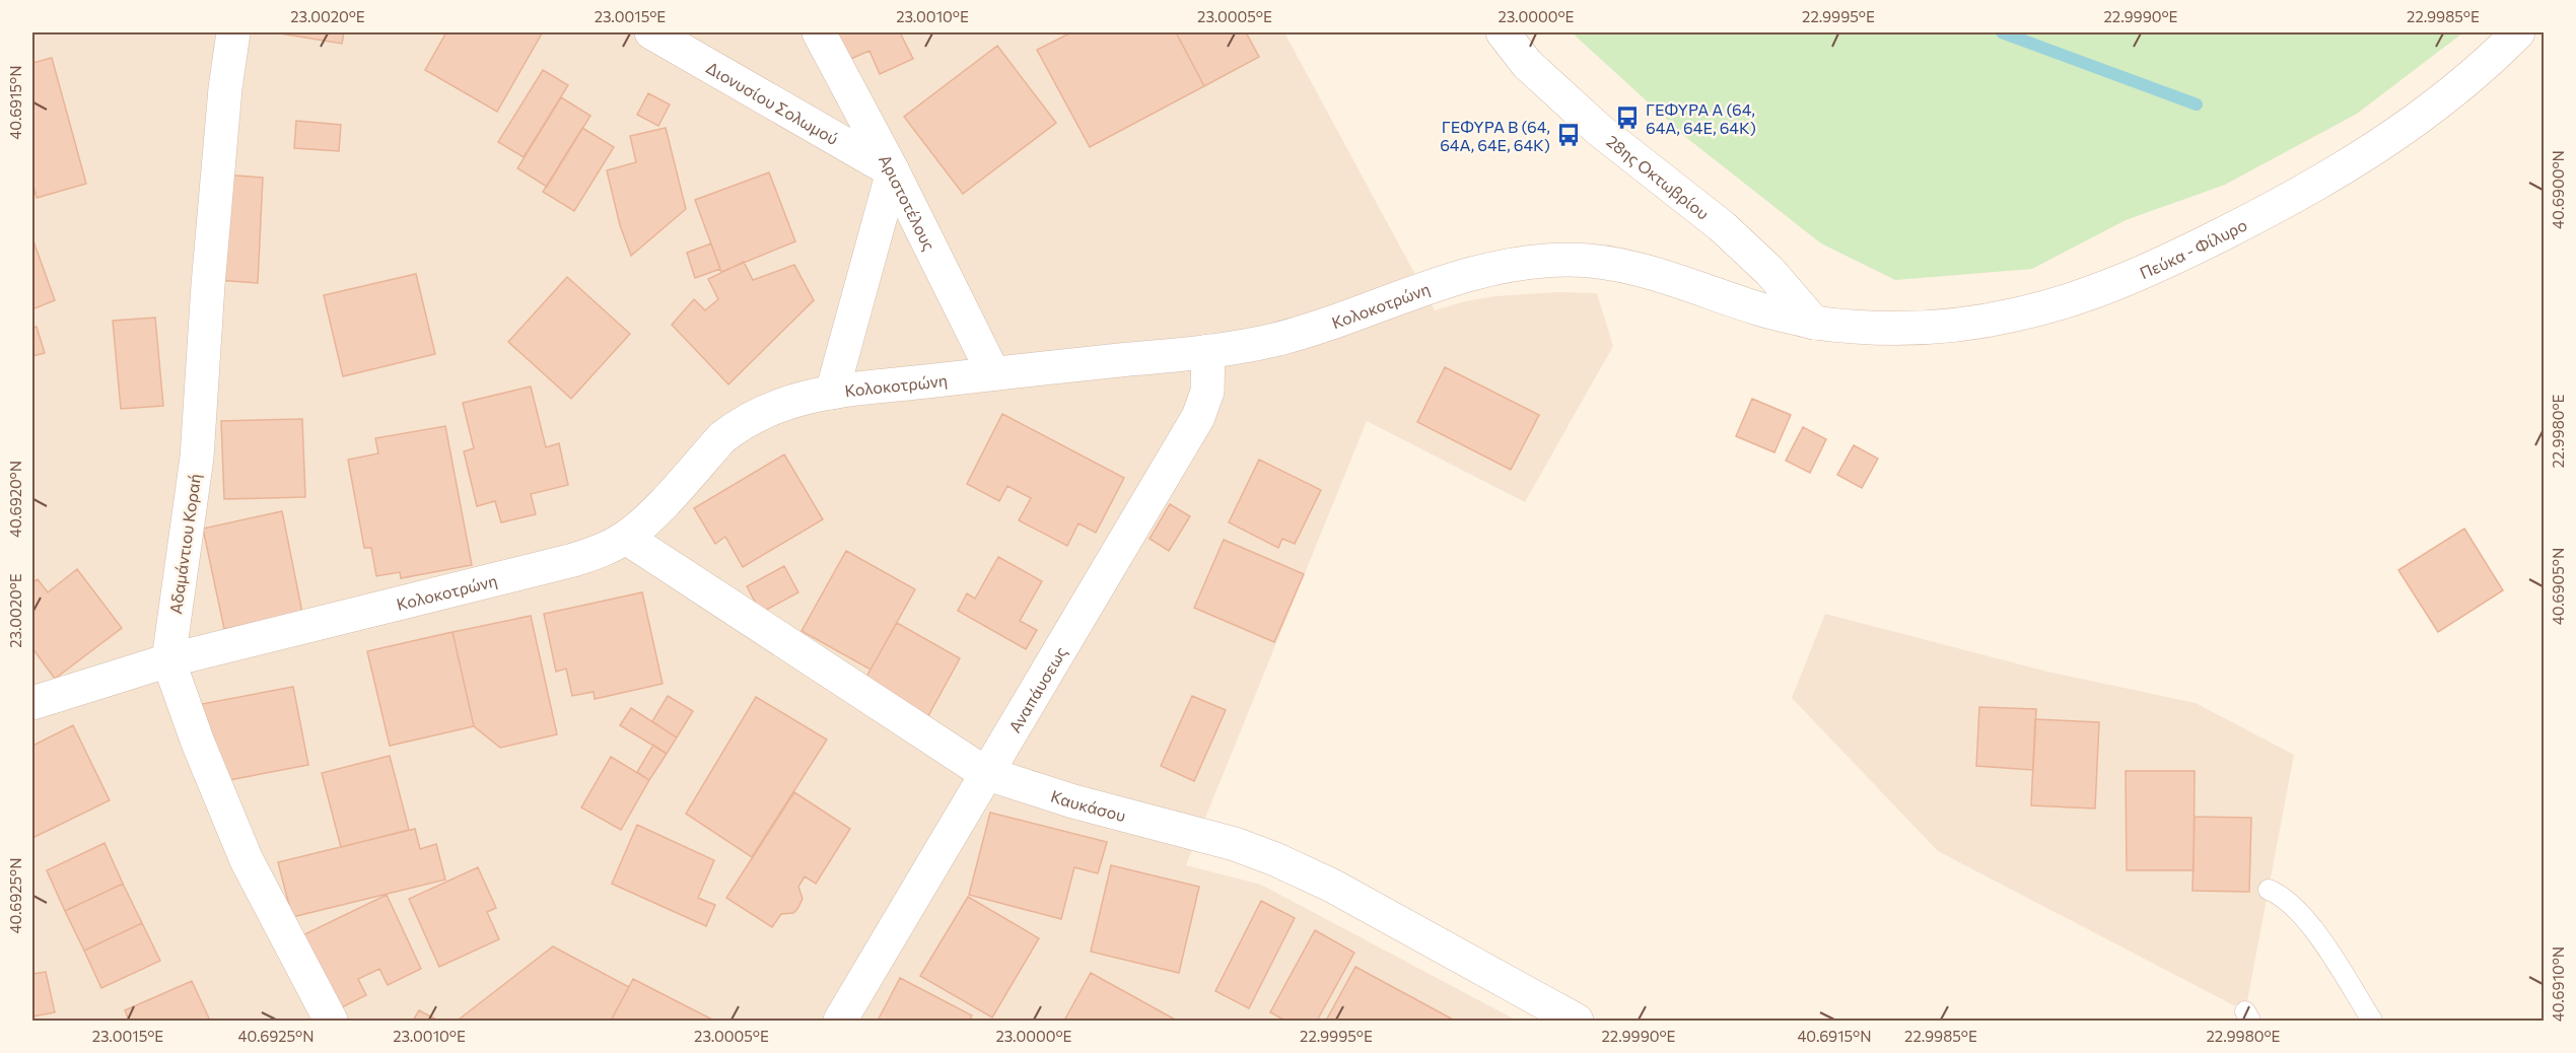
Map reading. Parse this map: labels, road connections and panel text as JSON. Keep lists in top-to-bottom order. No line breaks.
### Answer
{"streets":{"street":["Διονυσίου Σολωμού","28ης Οκτωβρίου","Αριστοτέλους","Πεύκα - Φίλυρο","Κολοκοτρώνη","Αδαμάντιου Κοραή","Αναπάυσεως","Καυκάσου"]},"crossings":[["Διονυσίου Σολωμού","Αριστοτέλους"],["28ης Οκτωβρίου","Πεύκα - Φίλυρο"],["28ης Οκτωβρίου","Κολοκοτρώνη"],["Αριστοτέλους","Κολοκοτρώνη"],["Πεύκα - Φίλυρο","Κολοκοτρώνη"],["Κολοκοτρώνη","Αδαμάντιου Κοραή"],["Κολοκοτρώνη","Αναπάυσεως"],["Κολοκοτρώνη","Καυκάσου"],["Αναπάυσεως","Καυκάσου"]],"places":{"bus stop":["ΓΕΦΥΡΑ A (64, 64Α, 64Ε, 64Κ)","ΓΕΦΥΡΑ B (64, 64Α, 64Ε, 64Κ)"]},"coordinates":["23.0020°E","23.0015°E","23.0010°E","23.0005°E","23.0000°E","22.9995°E","22.9990°E","22.9985°E","40.6915°N","40.6900°N","22.9980°E","40.6920°N","40.6905°N","40.6925°N","40.6910°N"]}
